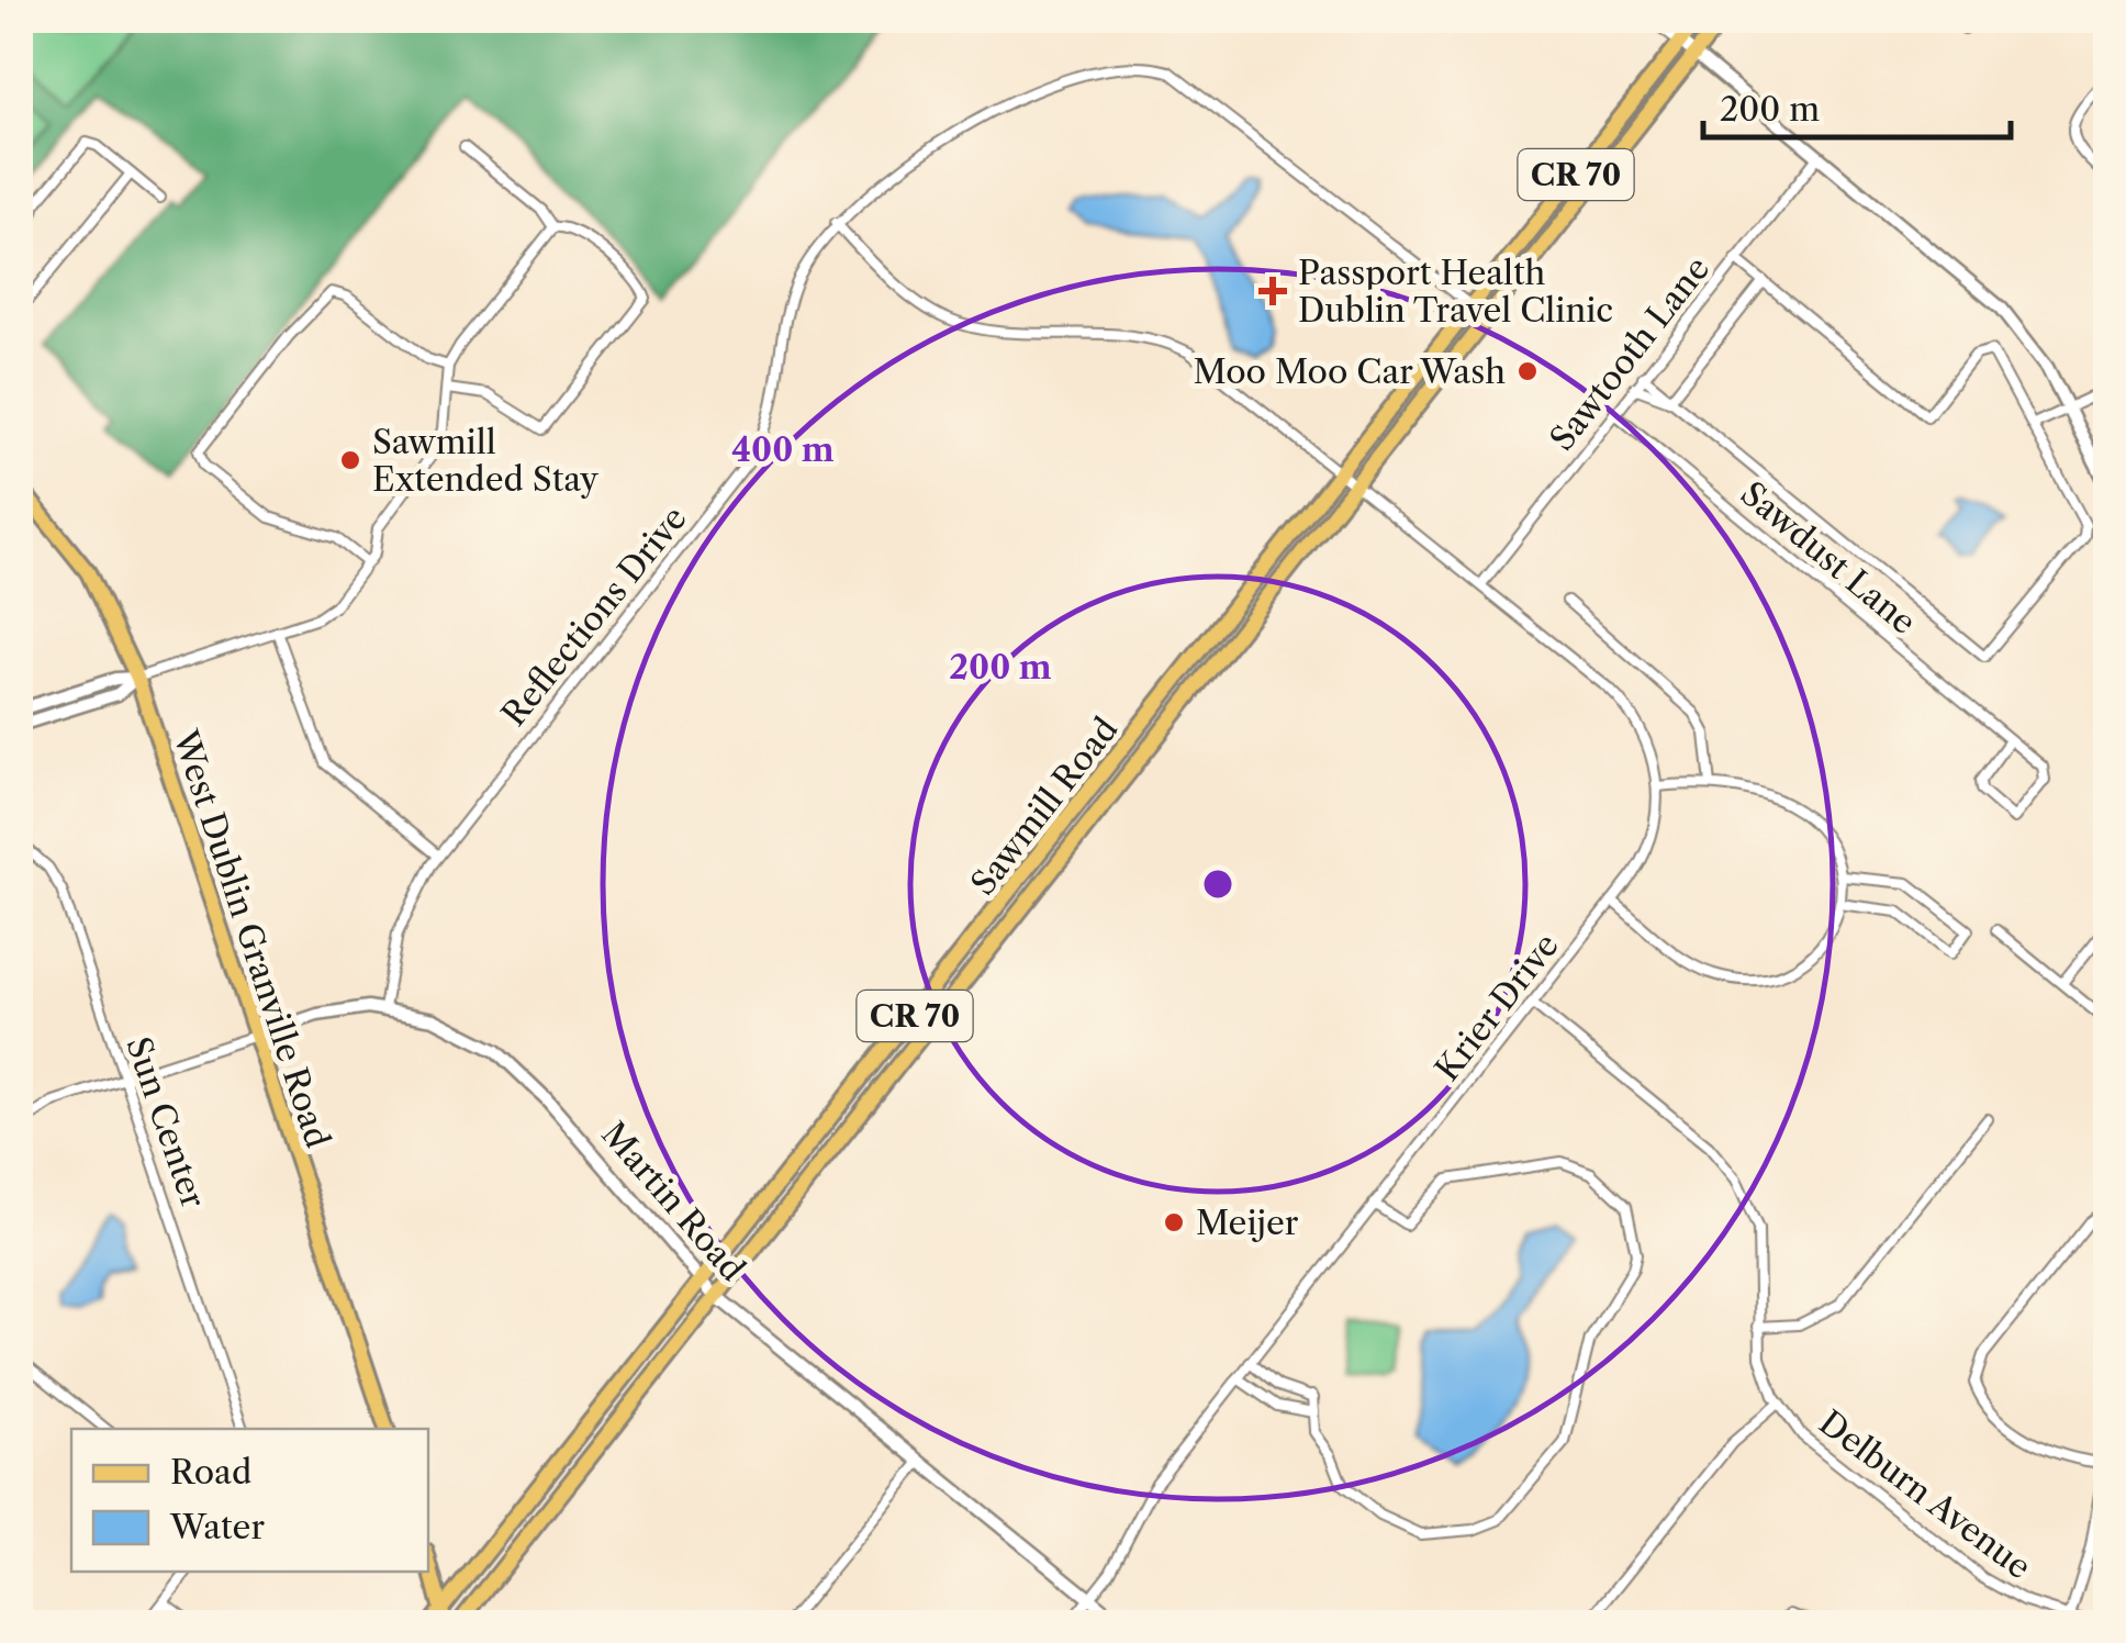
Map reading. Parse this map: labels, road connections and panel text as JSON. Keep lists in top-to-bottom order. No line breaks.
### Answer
{"streets":{"main road":["CR 70","Sawmill Road","West Dublin Granville Road"],"street":["Sawtooth Lane","Sawdust Lane","Reflections Drive","Krier Drive","Sun Center","Martin Road","Delburn Avenue"]},"crossings":[["Sawtooth Lane","Sawdust Lane"],["Sawtooth Lane","Krier Drive"],["Reflections Drive","Sawmill Road"],["Reflections Drive","Krier Drive"],["Reflections Drive","Martin Road"],["Sawmill Road","Krier Drive"],["Sawmill Road","Martin Road"],["West Dublin Granville Road","Martin Road"],["Krier Drive","Martin Road"],["Krier Drive","Delburn Avenue"]],"places":{"health":["Passport Health Dublin Travel Clinic"],"other":["Moo Moo Car Wash","Sawmill Extended Stay","Meijer"]},"legend":["Road","Water"],"scale_bar":"200 m","rings":["400 m","200 m"]}
